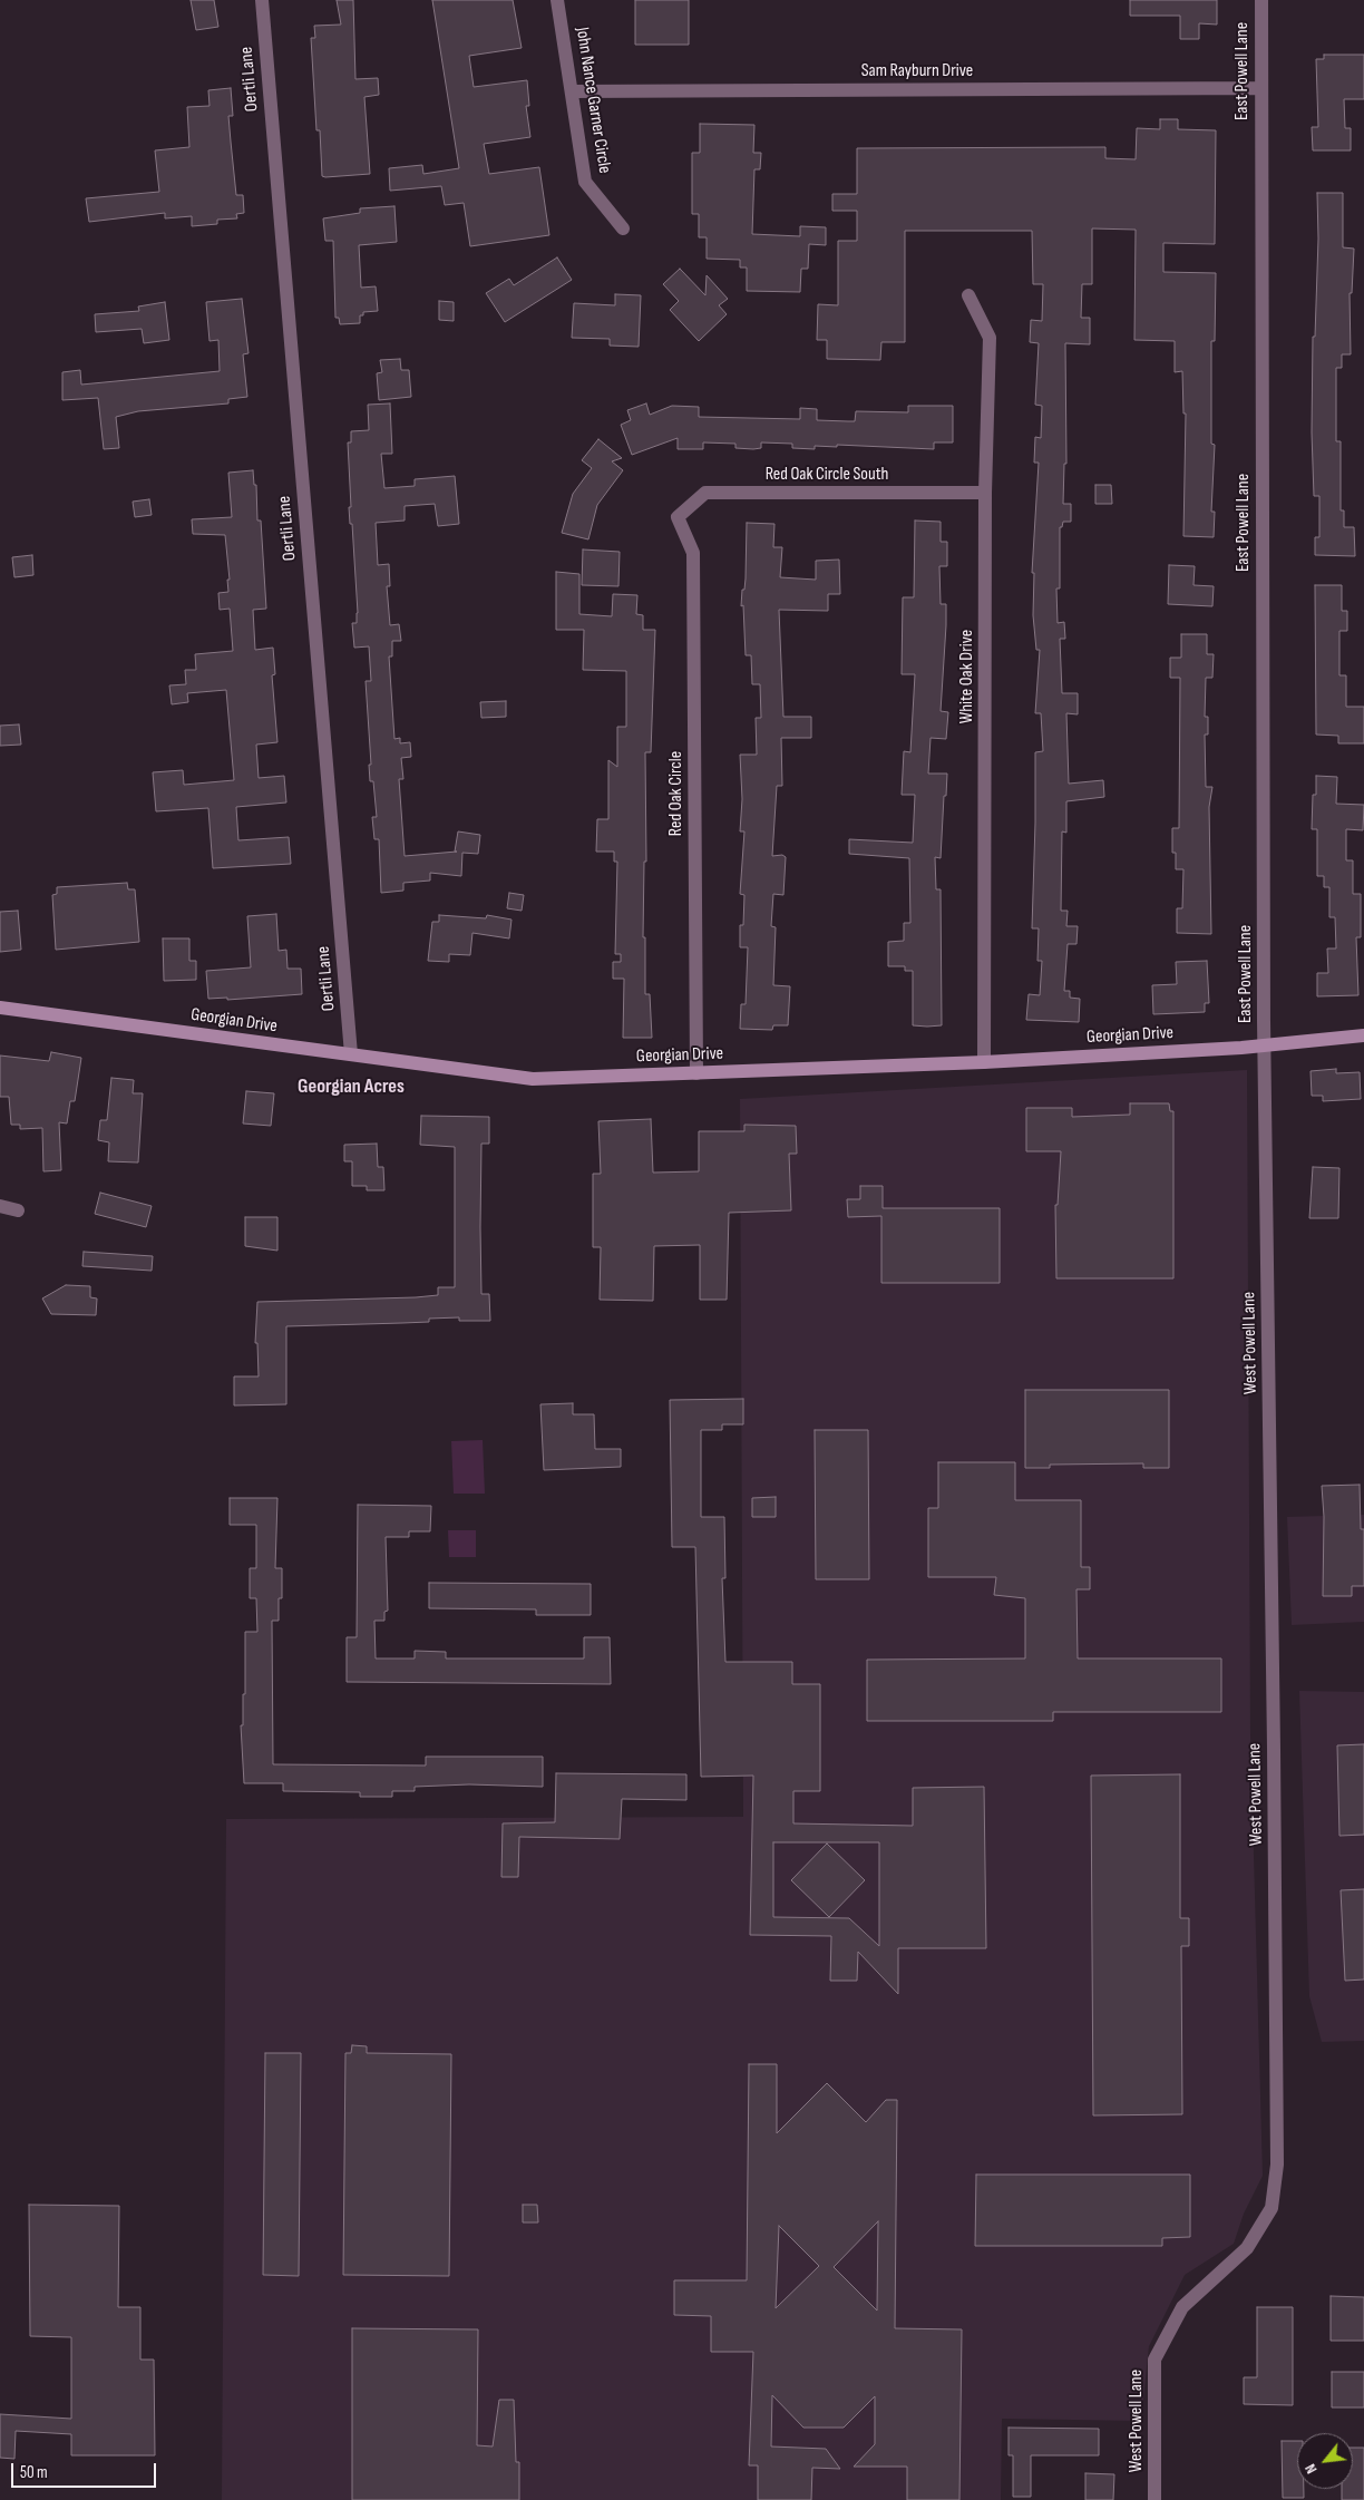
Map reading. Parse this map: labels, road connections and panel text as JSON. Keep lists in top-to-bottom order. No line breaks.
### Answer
{"streets":{"street":["Sam Rayburn Drive","East Powell Lane","Oertli Lane","John Nance Garner Circle","Red Oak Circle South","White Oak Drive","Red Oak Circle","Georgian Drive","West Powell Lane"]},"crossings":[["Sam Rayburn Drive","East Powell Lane"],["Sam Rayburn Drive","John Nance Garner Circle"],["East Powell Lane","Georgian Drive"],["East Powell Lane","West Powell Lane"],["Oertli Lane","Georgian Drive"],["Red Oak Circle South","White Oak Drive"],["Red Oak Circle South","Red Oak Circle"],["White Oak Drive","Georgian Drive"],["Red Oak Circle","Georgian Drive"],["Georgian Drive","West Powell Lane"]],"districts":["Georgian Acres"],"scale_bar":"50 m","north":"bottom left"}
